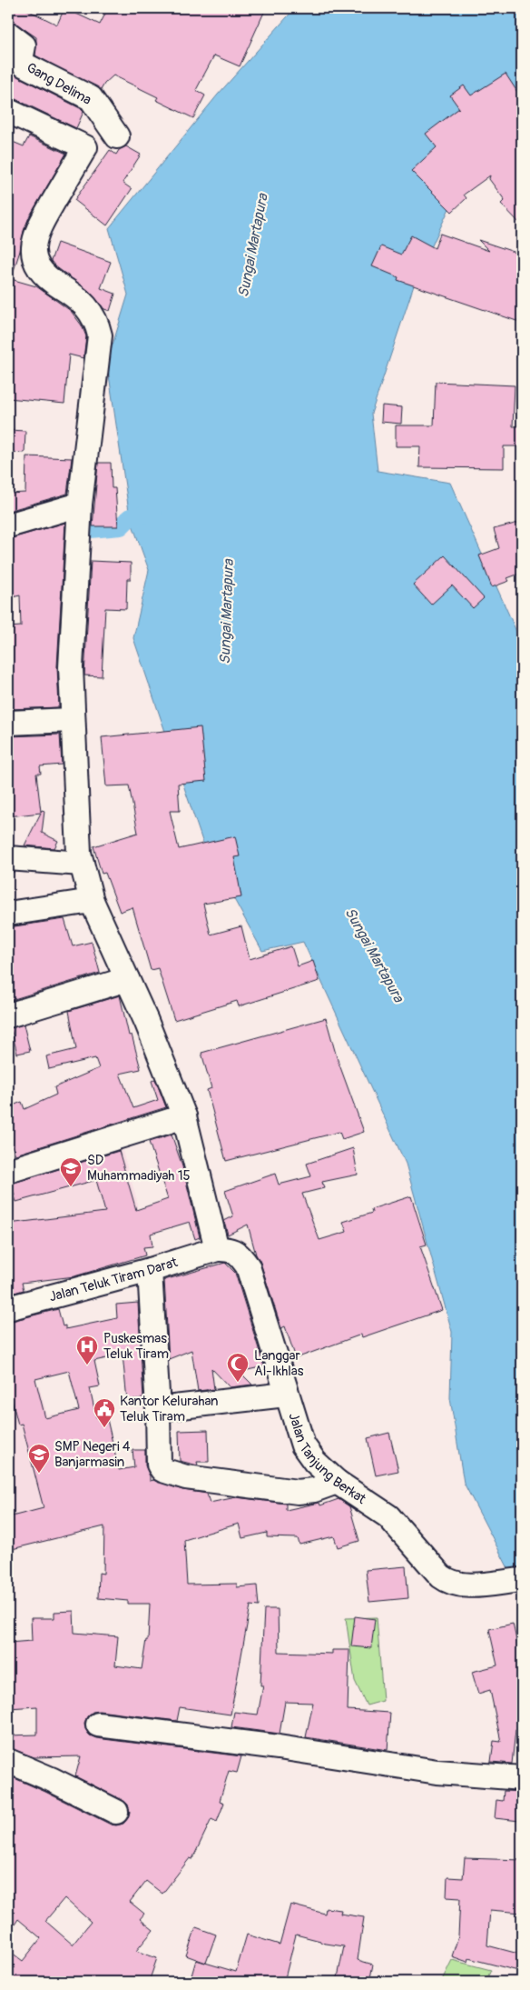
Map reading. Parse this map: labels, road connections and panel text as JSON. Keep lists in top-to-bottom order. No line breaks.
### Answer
{"streets":{"street":["Gang Delima","Jalan Teluk Tiram Darat","Jalan Tanjung Berkat"]},"crossings":[["Jalan Teluk Tiram Darat","Jalan Tanjung Berkat"]],"water":["Sungai Martapura"],"places":{"school or university":["SD Muhammadiyah 15","SMP Negeri 4 Banjarmasin"],"hospital":["Puskesmas Teluk Tiram"],"mosque":["Langgar Al-Ikhlas"],"public building":["Kantor Kelurahan Teluk Tiram"]}}
